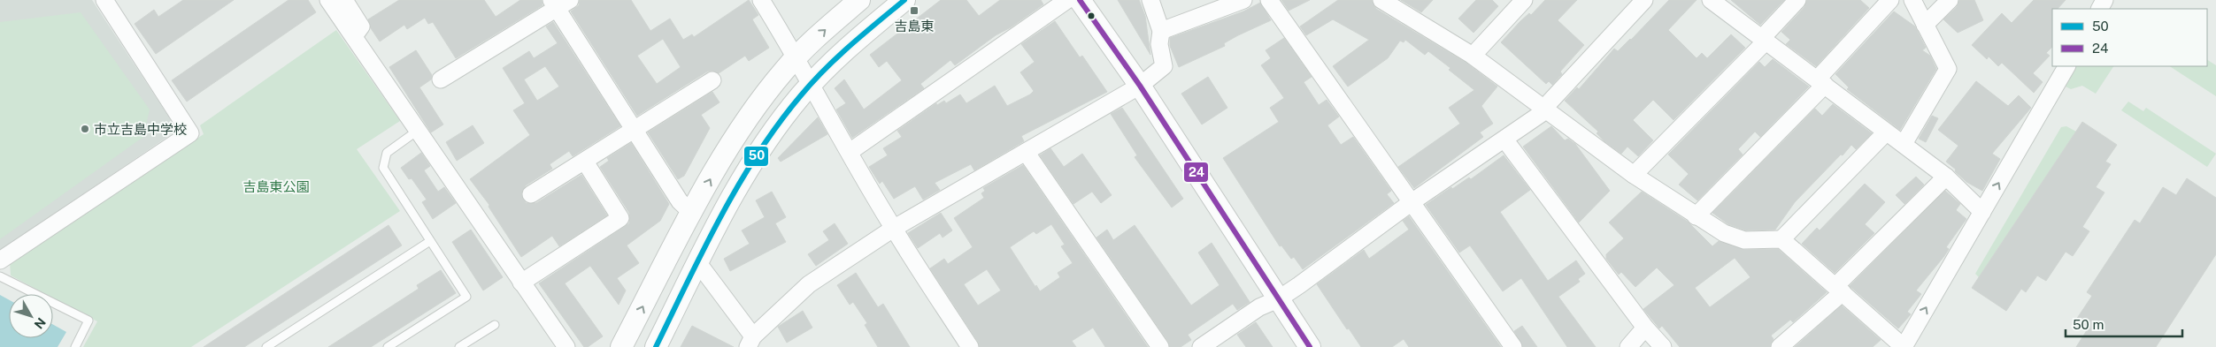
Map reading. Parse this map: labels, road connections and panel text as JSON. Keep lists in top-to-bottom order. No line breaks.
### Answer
{"parks":["吉島東公園"],"places":{"transit":["吉島東"],"other":["市立吉島中学校"]},"lines":["transit line 50","transit line 24"],"legend":["50","24"],"scale_bar":"50 m","north":"bottom right"}
